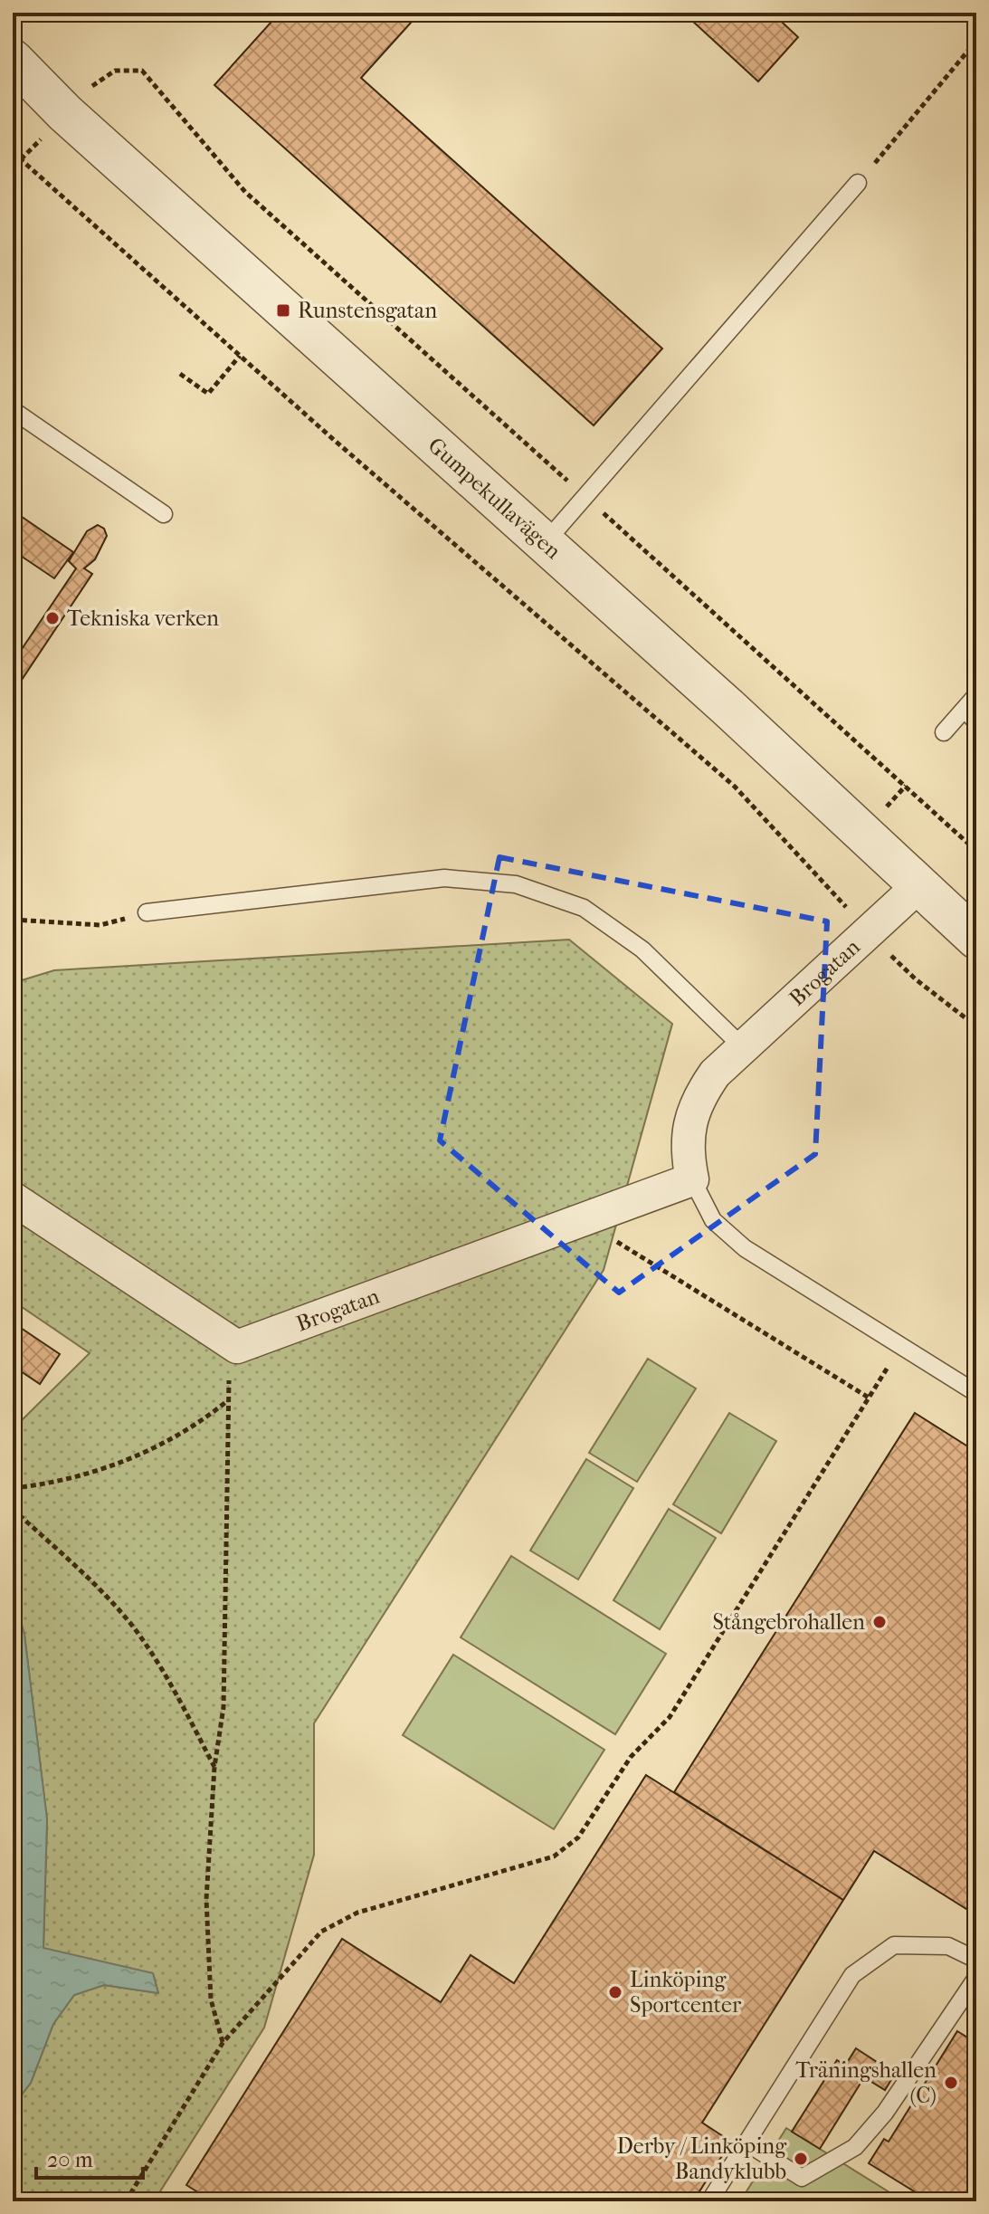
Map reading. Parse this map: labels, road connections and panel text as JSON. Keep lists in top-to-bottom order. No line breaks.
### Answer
{"streets":{"street":["Gumpekullavägen","Brogatan"]},"crossings":[["Gumpekullavägen","Brogatan"]],"places":{"transit":["Runstensgatan"],"other":["Tekniska verken","Stångebrohallen","Linköping Sportcenter","Träningshallen (C)","Derby / Linköping Bandyklubb"]},"scale_bar":"20 m"}
